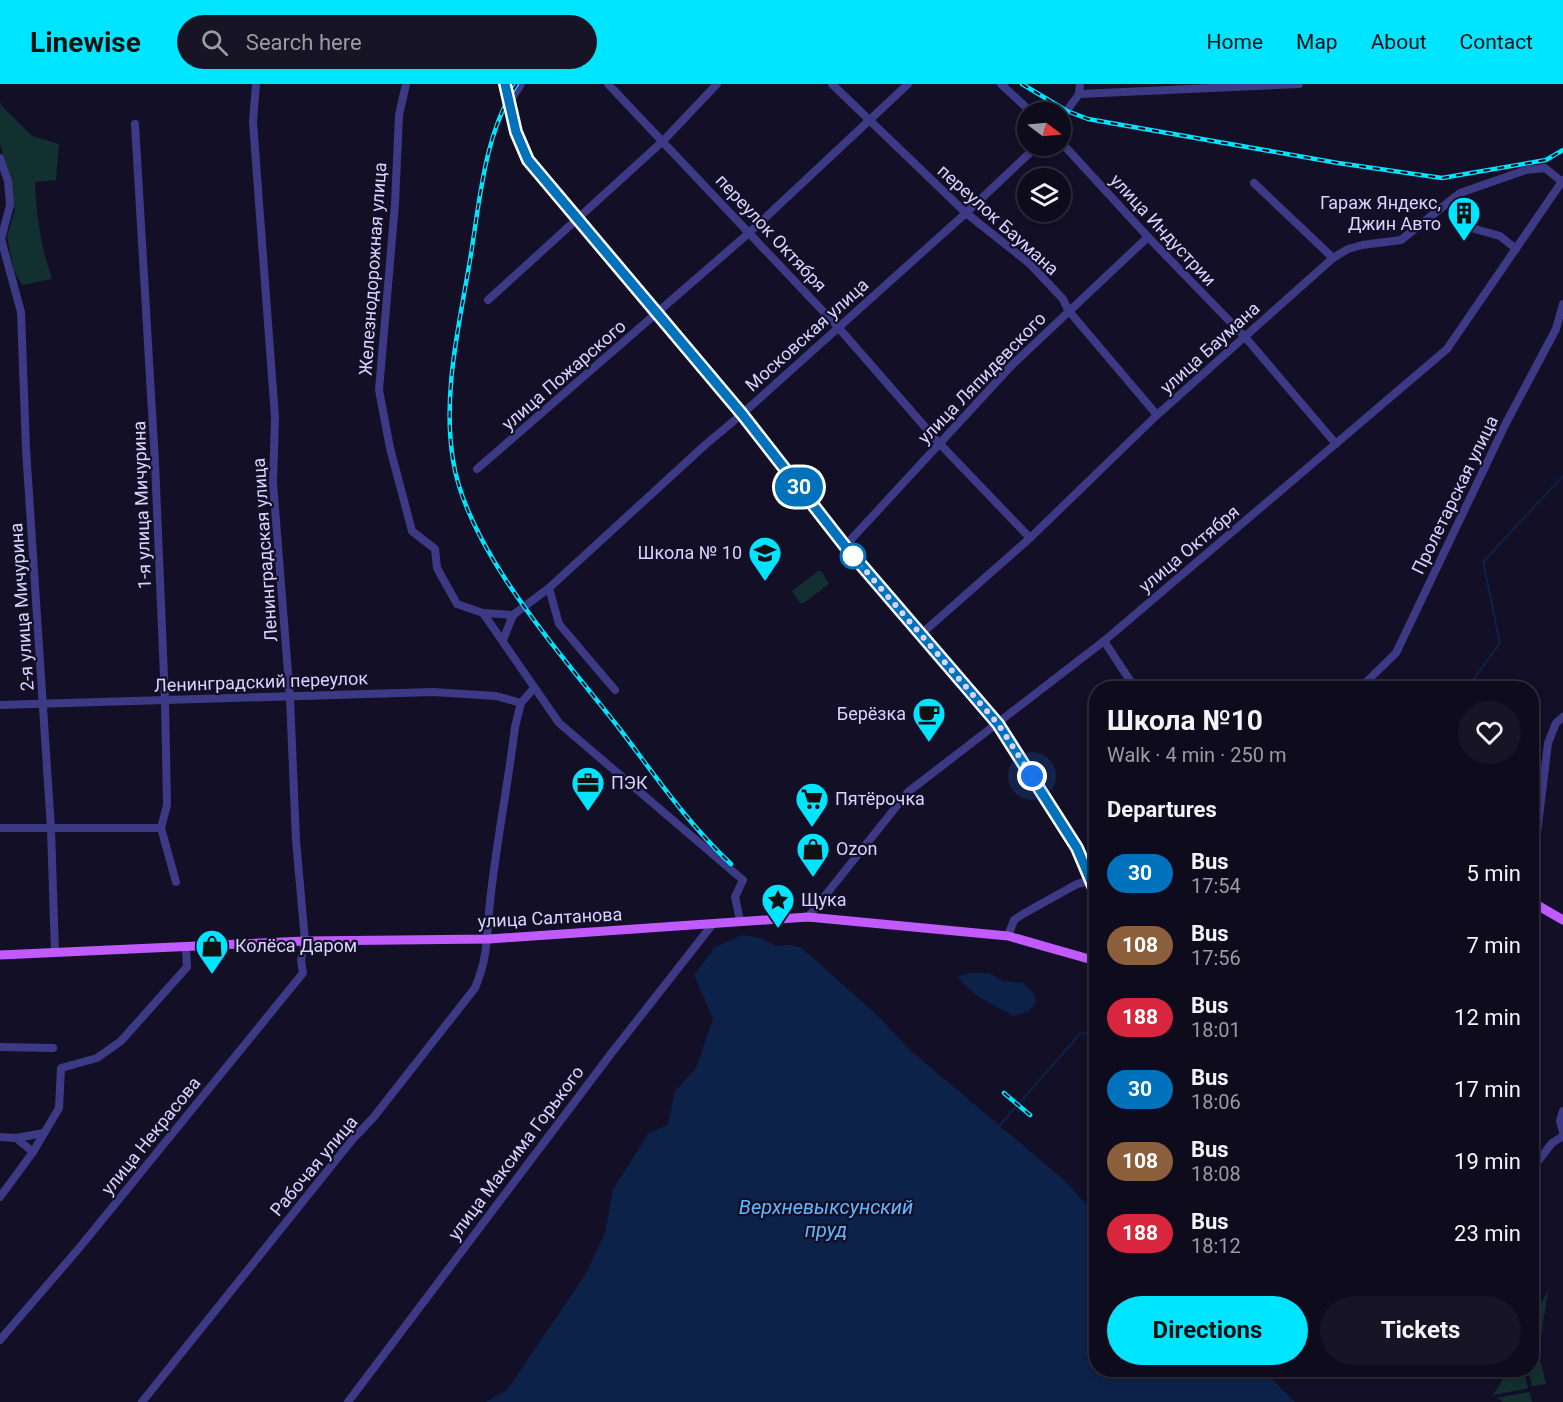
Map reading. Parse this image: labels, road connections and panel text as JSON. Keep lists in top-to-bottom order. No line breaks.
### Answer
{"streets":{"main road":["улица Салтанова"],"street":["переулок Баумана","улица Индустрии","переулок Октября","Железнодорожная улица","Московская улица","улица Баумана","улица Пожарского","улица Ляпидевского","Пролетарская улица","1-я улица Мичурина","улица Октября","Ленинградская улица","2-я улица Мичурина","Ленинградский переулок","улица Некрасова","улица Максима Горького","Рабочая улица"]},"crossings":[["переулок Баумана","Московская улица"],["переулок Баумана","улица Баумана"],["переулок Баумана","улица Пожарского"],["переулок Баумана","улица Ляпидевского"],["улица Индустрии","улица Баумана"],["улица Индустрии","улица Ляпидевского"],["улица Индустрии","улица Октября"],["переулок Октября","Московская улица"],["переулок Октября","улица Баумана"],["переулок Октября","улица Пожарского"],["переулок Октября","улица Ляпидевского"],["улица Баумана","улица Октября"],["1-я улица Мичурина","Ленинградский переулок"],["улица Октября","улица Салтанова"],["Ленинградская улица","Ленинградский переулок"],["Ленинградская улица","улица Салтанова"],["Ленинградская улица","улица Некрасова"],["2-я улица Мичурина","Ленинградский переулок"],["2-я улица Мичурина","улица Салтанова"],["Ленинградский переулок","Рабочая улица"],["улица Салтанова","улица Некрасова"],["улица Салтанова","улица Максима Горького"],["улица Салтанова","Рабочая улица"]],"water":["Верхневыксунский пруд"],"places":{"building":["Гараж Яндекс, Джин Авто"],"school or university":["Школа № 10"],"cafe":["Берёзка"],"office":["ПЭК"],"supermarket":["Пятёрочка"],"shop":["Ozon","Колёса Даром"],"place":["Щука"]},"lines":["bus line 30"],"north":"right","page":{"header":"Linewise","search":"Search here","nav":["Home","Map","About","Contact"],"on_map":"30","heading":[["Школа №10","Walk · 4 min · 250 m"],"Departures"],"list":[{"mark":"30","name":"Bus","note":"17:54","value":"5 min"},{"mark":"108","name":"Bus","note":"17:56","value":"7 min"},{"mark":"188","name":"Bus","note":"18:01","value":"12 min"},{"mark":"30","name":"Bus","note":"18:06","value":"17 min"},{"mark":"108","name":"Bus","note":"18:08","value":"19 min"},{"mark":"188","name":"Bus","note":"18:12","value":"23 min"}],"buttons":["Directions","Tickets"]}}
